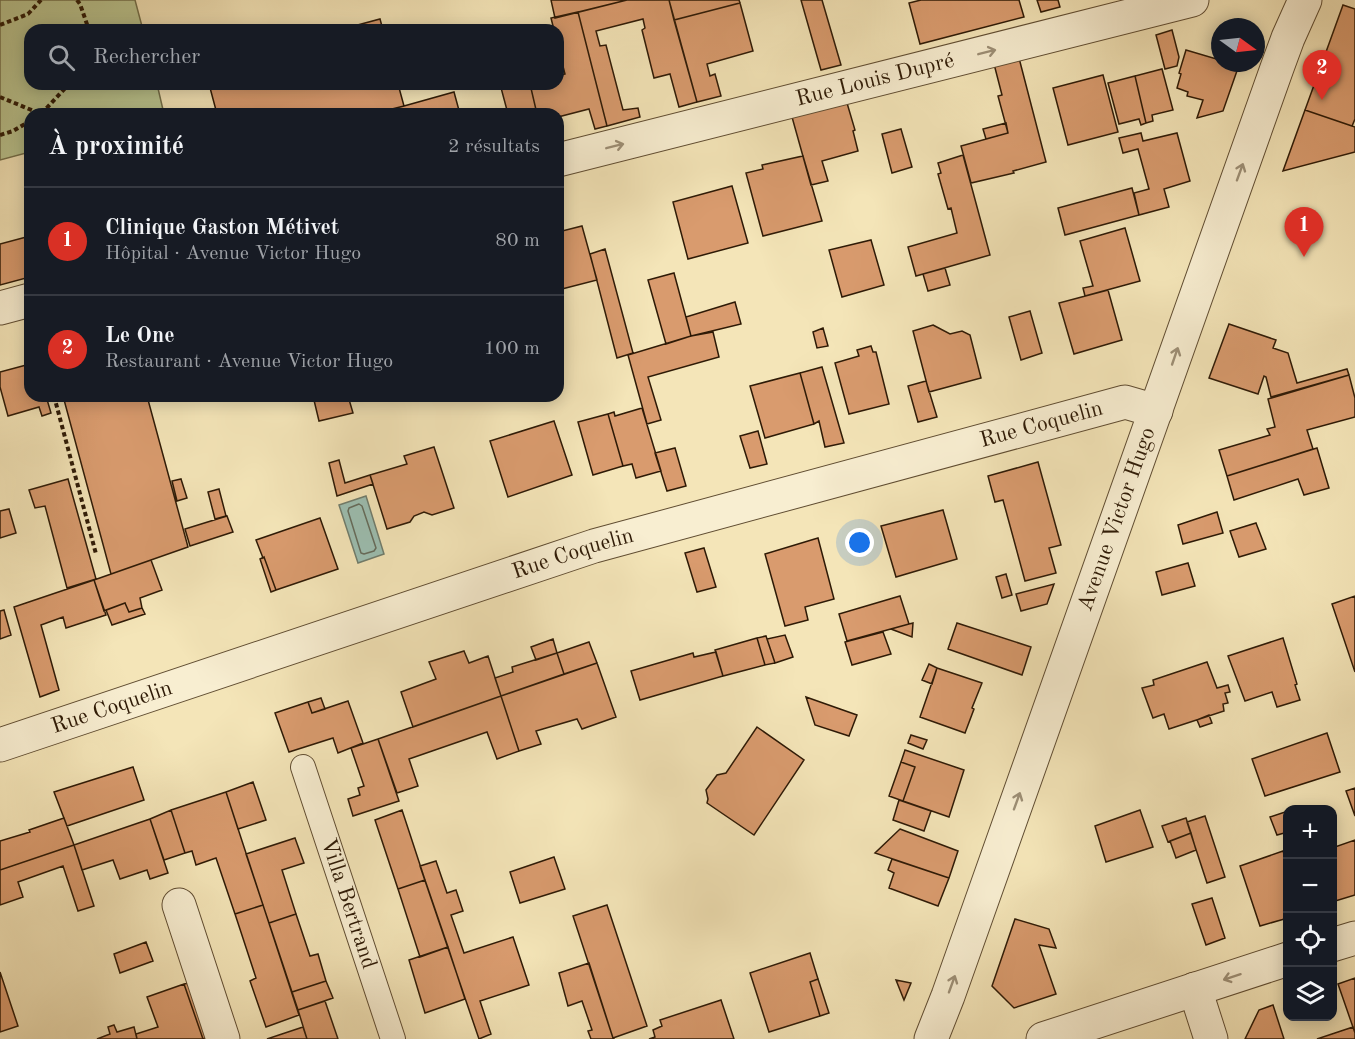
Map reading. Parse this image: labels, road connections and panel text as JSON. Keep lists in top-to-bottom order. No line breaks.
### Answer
{"streets":{"street":["Rue Louis Dupré","Rue Coquelin","Avenue Victor Hugo"],"lane":["Villa Bertrand"]},"crossings":[["Rue Coquelin","Avenue Victor Hugo"]],"one_way":["Rue Louis Dupré","Avenue Victor Hugo"],"north":"right","page":{"search":"Rechercher","pins":["2","1"],"heading":["À proximité","2 résultats"],"list":[{"mark":"1","name":"Clinique Gaston Métivet","note":"Hôpital · Avenue Victor Hugo","value":"80 m"},{"mark":"2","name":"Le One","note":"Restaurant · Avenue Victor Hugo","value":"100 m"}],"map_buttons":["+","−"]}}
